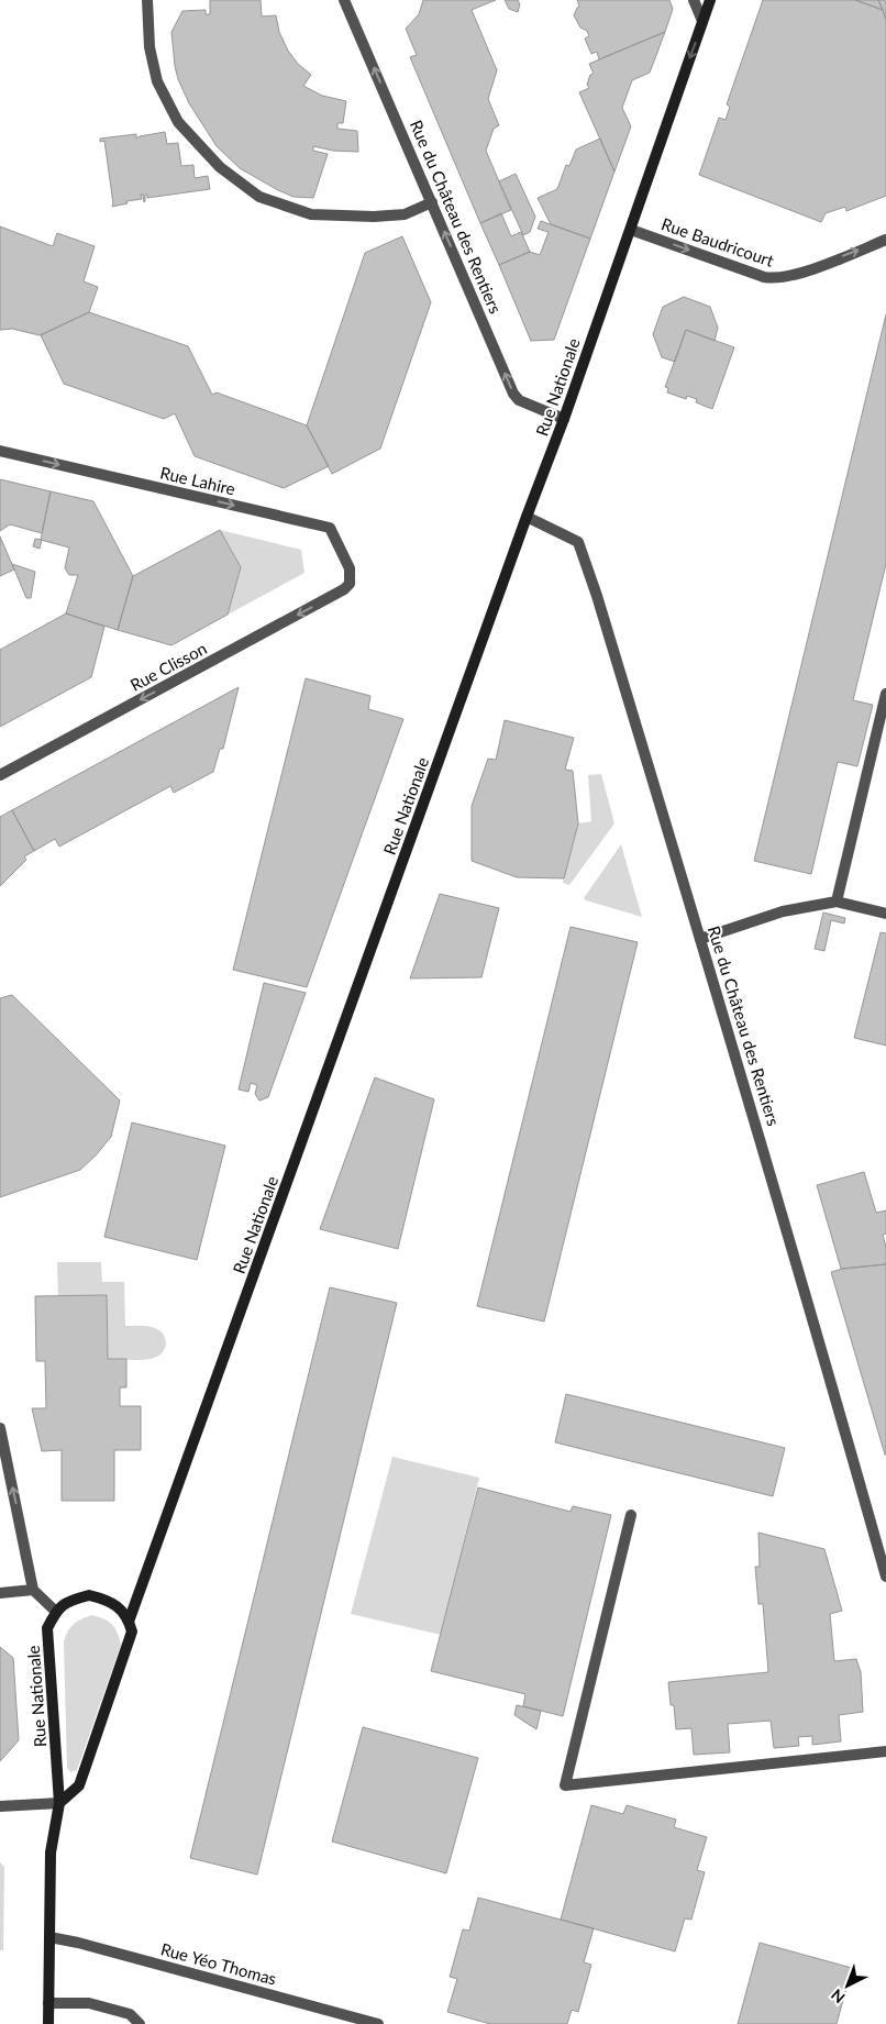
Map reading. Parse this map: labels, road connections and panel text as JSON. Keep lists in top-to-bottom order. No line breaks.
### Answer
{"streets":{"street":["Rue du Château des Rentiers","Rue Baudricourt","Rue Nationale","Rue Lahire","Rue Clisson","Rue Yéo Thomas"]},"crossings":[["Rue du Château des Rentiers","Rue Nationale"],["Rue Baudricourt","Rue Nationale"],["Rue Nationale","Rue Yéo Thomas"],["Rue Lahire","Rue Clisson"]],"one_way":["Rue Baudricourt","Rue Lahire","Rue Clisson"],"north":"bottom left"}
